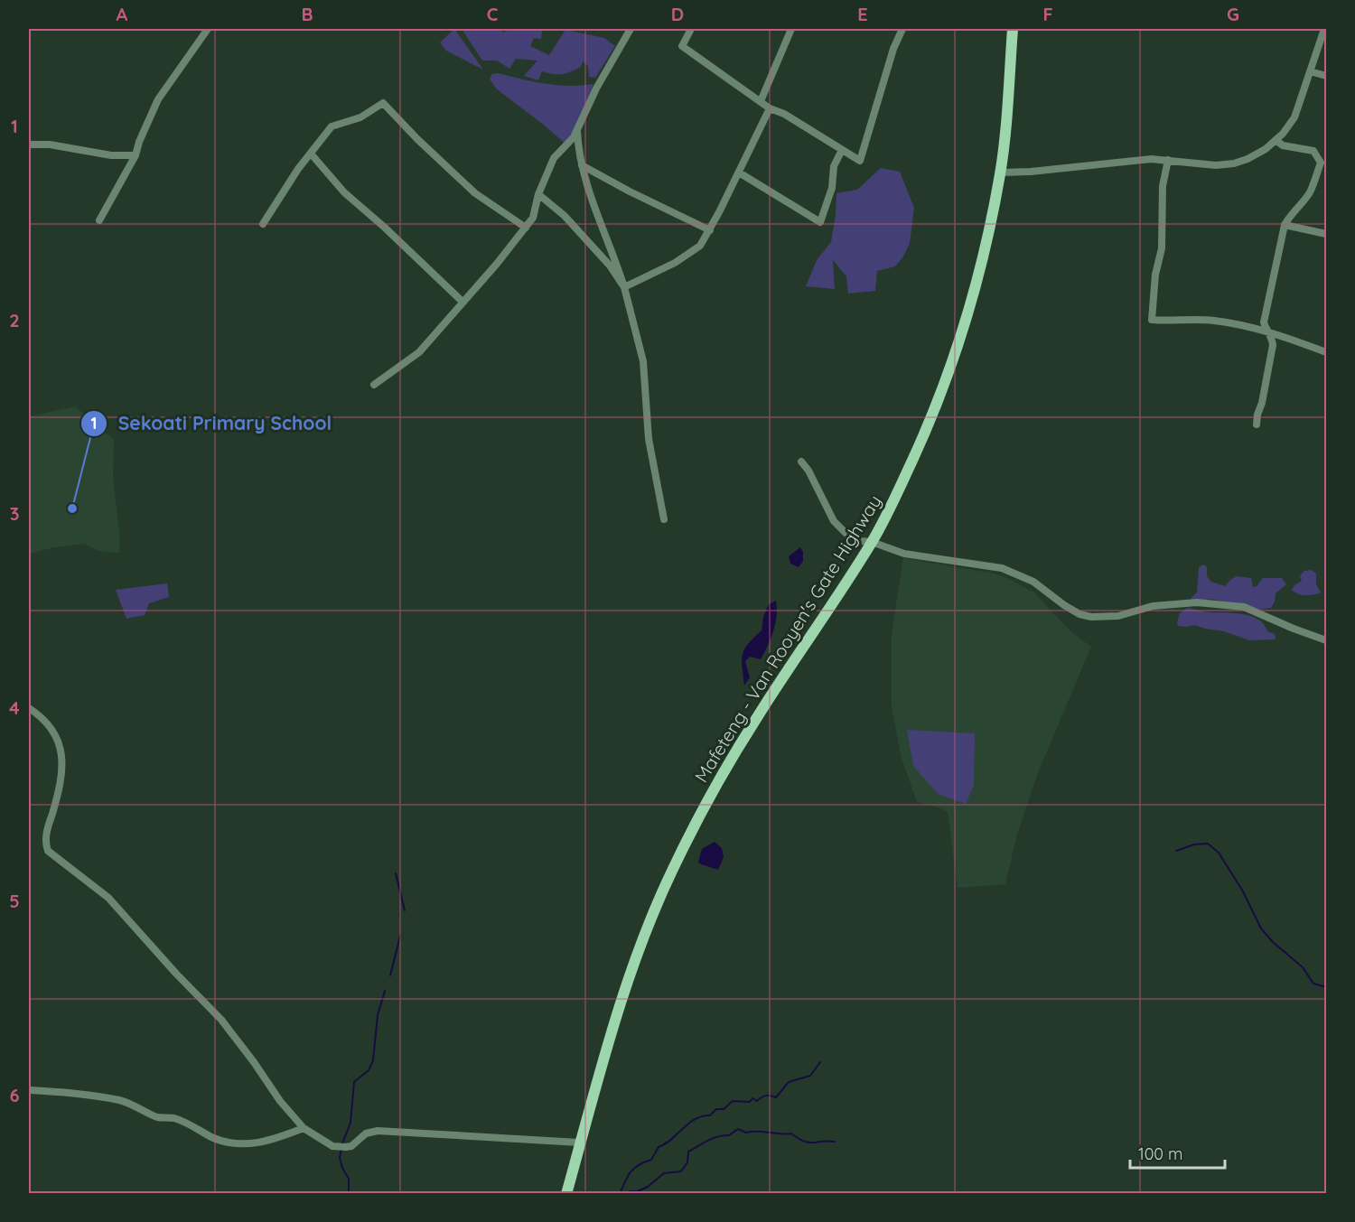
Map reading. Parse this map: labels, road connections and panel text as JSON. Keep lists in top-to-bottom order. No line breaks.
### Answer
{"streets":{"main road":["Mafeteng - Van Rooyen's Gate Highway"]},"places":["Sekoati Primary School"],"scale_bar":"100 m","grid":{"columns":["A","B","C","D","E","F","G"],"rows":["1","2","3","4","5","6"]}}
